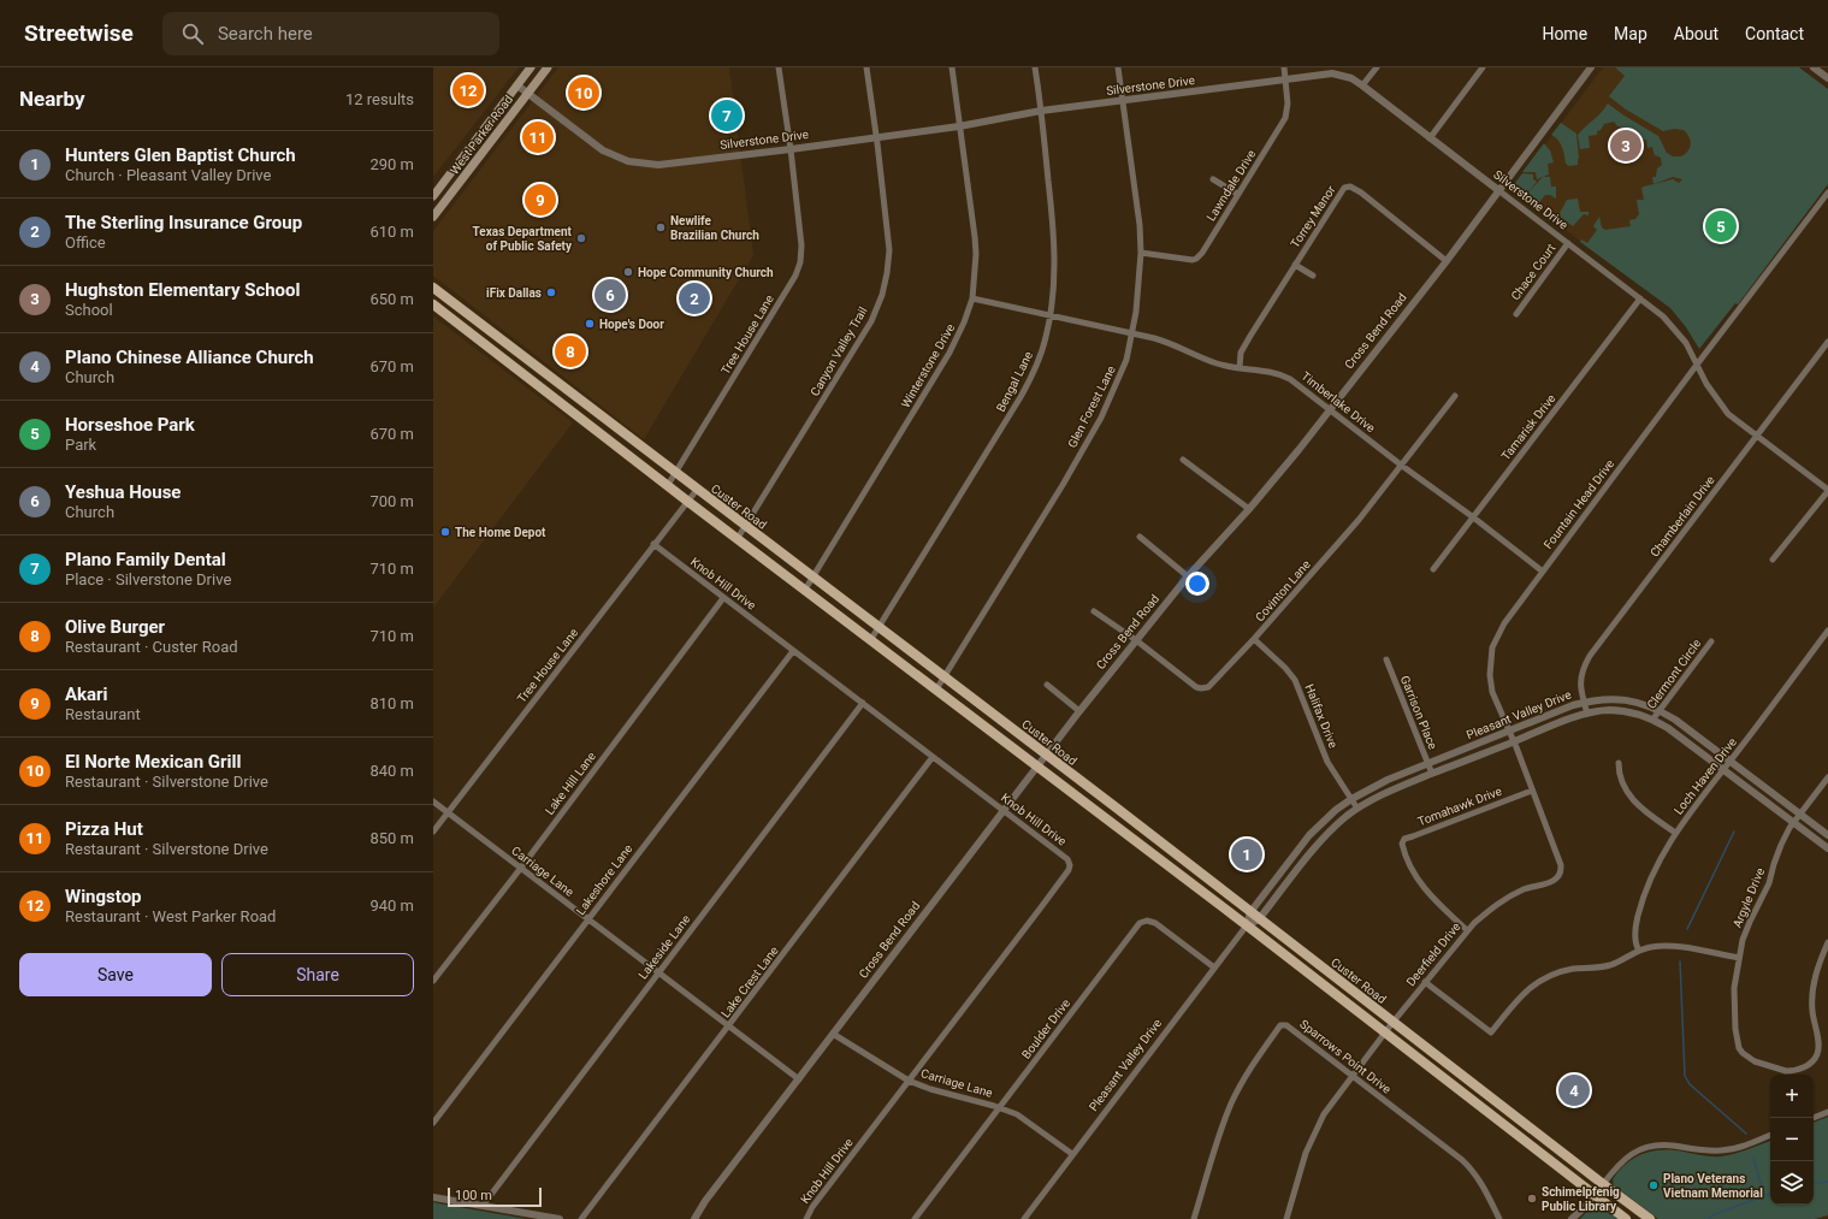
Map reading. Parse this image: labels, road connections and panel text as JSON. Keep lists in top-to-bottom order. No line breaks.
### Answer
{"streets":{"main road":["West Parker Road","Custer Road"],"street":["Silverstone Drive","Lawndale Drive","Torrey Manor","Chace Court","Cross Bend Road","Tree House Lane","Canyon Valley Trail","Winterstone Drive","Bengal Lane","Timberlake Drive","Glen Forest Lane","Tamarisk Drive","Fountain Head Drive","Chamberlain Drive","Knob Hill Drive","Covinton Lane","Clermont Circle","Garrison Place","Pleasant Valley Drive","Halifax Drive","Loch Haven Drive","Lake Hill Lane","Tomahawk Drive","Carriage Lane","Lakeshore Lane","Argyle Drive","Lakeside Lane","Deerfield Drive","Lake Crest Lane","Boulder Drive","Sparrows Point Drive"]},"crossings":[["Silverstone Drive","West Parker Road"],["Silverstone Drive","Lawndale Drive"],["Silverstone Drive","Chace Court"],["Silverstone Drive","Cross Bend Road"],["Silverstone Drive","Tree House Lane"],["Silverstone Drive","Canyon Valley Trail"],["Silverstone Drive","Winterstone Drive"],["Silverstone Drive","Bengal Lane"],["Silverstone Drive","Glen Forest Lane"],["Silverstone Drive","Tamarisk Drive"],["Silverstone Drive","Fountain Head Drive"],["Silverstone Drive","Chamberlain Drive"],["Lawndale Drive","Glen Forest Lane"],["Torrey Manor","Cross Bend Road"],["Torrey Manor","Timberlake Drive"],["Cross Bend Road","Timberlake Drive"],["Cross Bend Road","Custer Road"],["Cross Bend Road","Knob Hill Drive"],["Cross Bend Road","Covinton Lane"],["Cross Bend Road","Carriage Lane"],["Tree House Lane","Custer Road"],["Tree House Lane","Knob Hill Drive"],["Tree House Lane","Carriage Lane"],["Canyon Valley Trail","Custer Road"],["Winterstone Drive","Timberlake Drive"],["Winterstone Drive","Custer Road"],["Bengal Lane","Timberlake Drive"],["Bengal Lane","Custer Road"],["Timberlake Drive","Glen Forest Lane"],["Timberlake Drive","Tamarisk Drive"],["Timberlake Drive","Fountain Head Drive"],["Timberlake Drive","Covinton Lane"],["Glen Forest Lane","Custer Road"],["Fountain Head Drive","Pleasant Valley Drive"],["Fountain Head Drive","Tomahawk Drive"],["Fountain Head Drive","Deerfield Drive"],["Custer Road","Pleasant Valley Drive"],["Custer Road","Deerfield Drive"],["Chamberlain Drive","Pleasant Valley Drive"],["Knob Hill Drive","Lake Hill Lane"],["Knob Hill Drive","Carriage Lane"],["Knob Hill Drive","Lakeshore Lane"],["Knob Hill Drive","Lakeside Lane"],["Knob Hill Drive","Lake Crest Lane"],["Covinton Lane","Halifax Drive"],["Clermont Circle","Pleasant Valley Drive"],["Garrison Place","Pleasant Valley Drive"],["Pleasant Valley Drive","Halifax Drive"],["Pleasant Valley Drive","Loch Haven Drive"],["Pleasant Valley Drive","Carriage Lane"],["Pleasant Valley Drive","Argyle Drive"],["Pleasant Valley Drive","Boulder Drive"],["Lake Hill Lane","Carriage Lane"],["Tomahawk Drive","Deerfield Drive"],["Carriage Lane","Lakeshore Lane"],["Carriage Lane","Lakeside Lane"],["Carriage Lane","Lake Crest Lane"],["Carriage Lane","Boulder Drive"],["Deerfield Drive","Sparrows Point Drive"]],"places":["Newlife Brazilian Church","Texas Department of Public Safety","Hope Community Church","iFix Dallas","Hope's Door","The Home Depot","Plano Veterans Vietnam Memorial","Schimelpfenig Public Library"],"scale_bar":"100 m","page":{"header":"Streetwise","search":"Search here","nav":["Home","Map","About","Contact"],"heading":["Nearby","12 results"],"pins":["12","10","7","11","3","9","5","6","2","8","1","4"],"list":[{"mark":"1","name":"Hunters Glen Baptist Church","note":"Church · Pleasant Valley Drive","value":"290 m"},{"mark":"2","name":"The Sterling Insurance Group","note":"Office","value":"610 m"},{"mark":"3","name":"Hughston Elementary School","note":"School","value":"650 m"},{"mark":"4","name":"Plano Chinese Alliance Church","note":"Church","value":"670 m"},{"mark":"5","name":"Horseshoe Park","note":"Park","value":"670 m"},{"mark":"6","name":"Yeshua House","note":"Church","value":"700 m"},{"mark":"7","name":"Plano Family Dental","note":"Place · Silverstone Drive","value":"710 m"},{"mark":"8","name":"Olive Burger","note":"Restaurant · Custer Road","value":"710 m"},{"mark":"9","name":"Akari","note":"Restaurant","value":"810 m"},{"mark":"10","name":"El Norte Mexican Grill","note":"Restaurant · Silverstone Drive","value":"840 m"},{"mark":"11","name":"Pizza Hut","note":"Restaurant · Silverstone Drive","value":"850 m"},{"mark":"12","name":"Wingstop","note":"Restaurant · West Parker Road","value":"940 m"}],"buttons":["Save","Share"],"map_buttons":["+","−"],"scale":"100 m"}}
